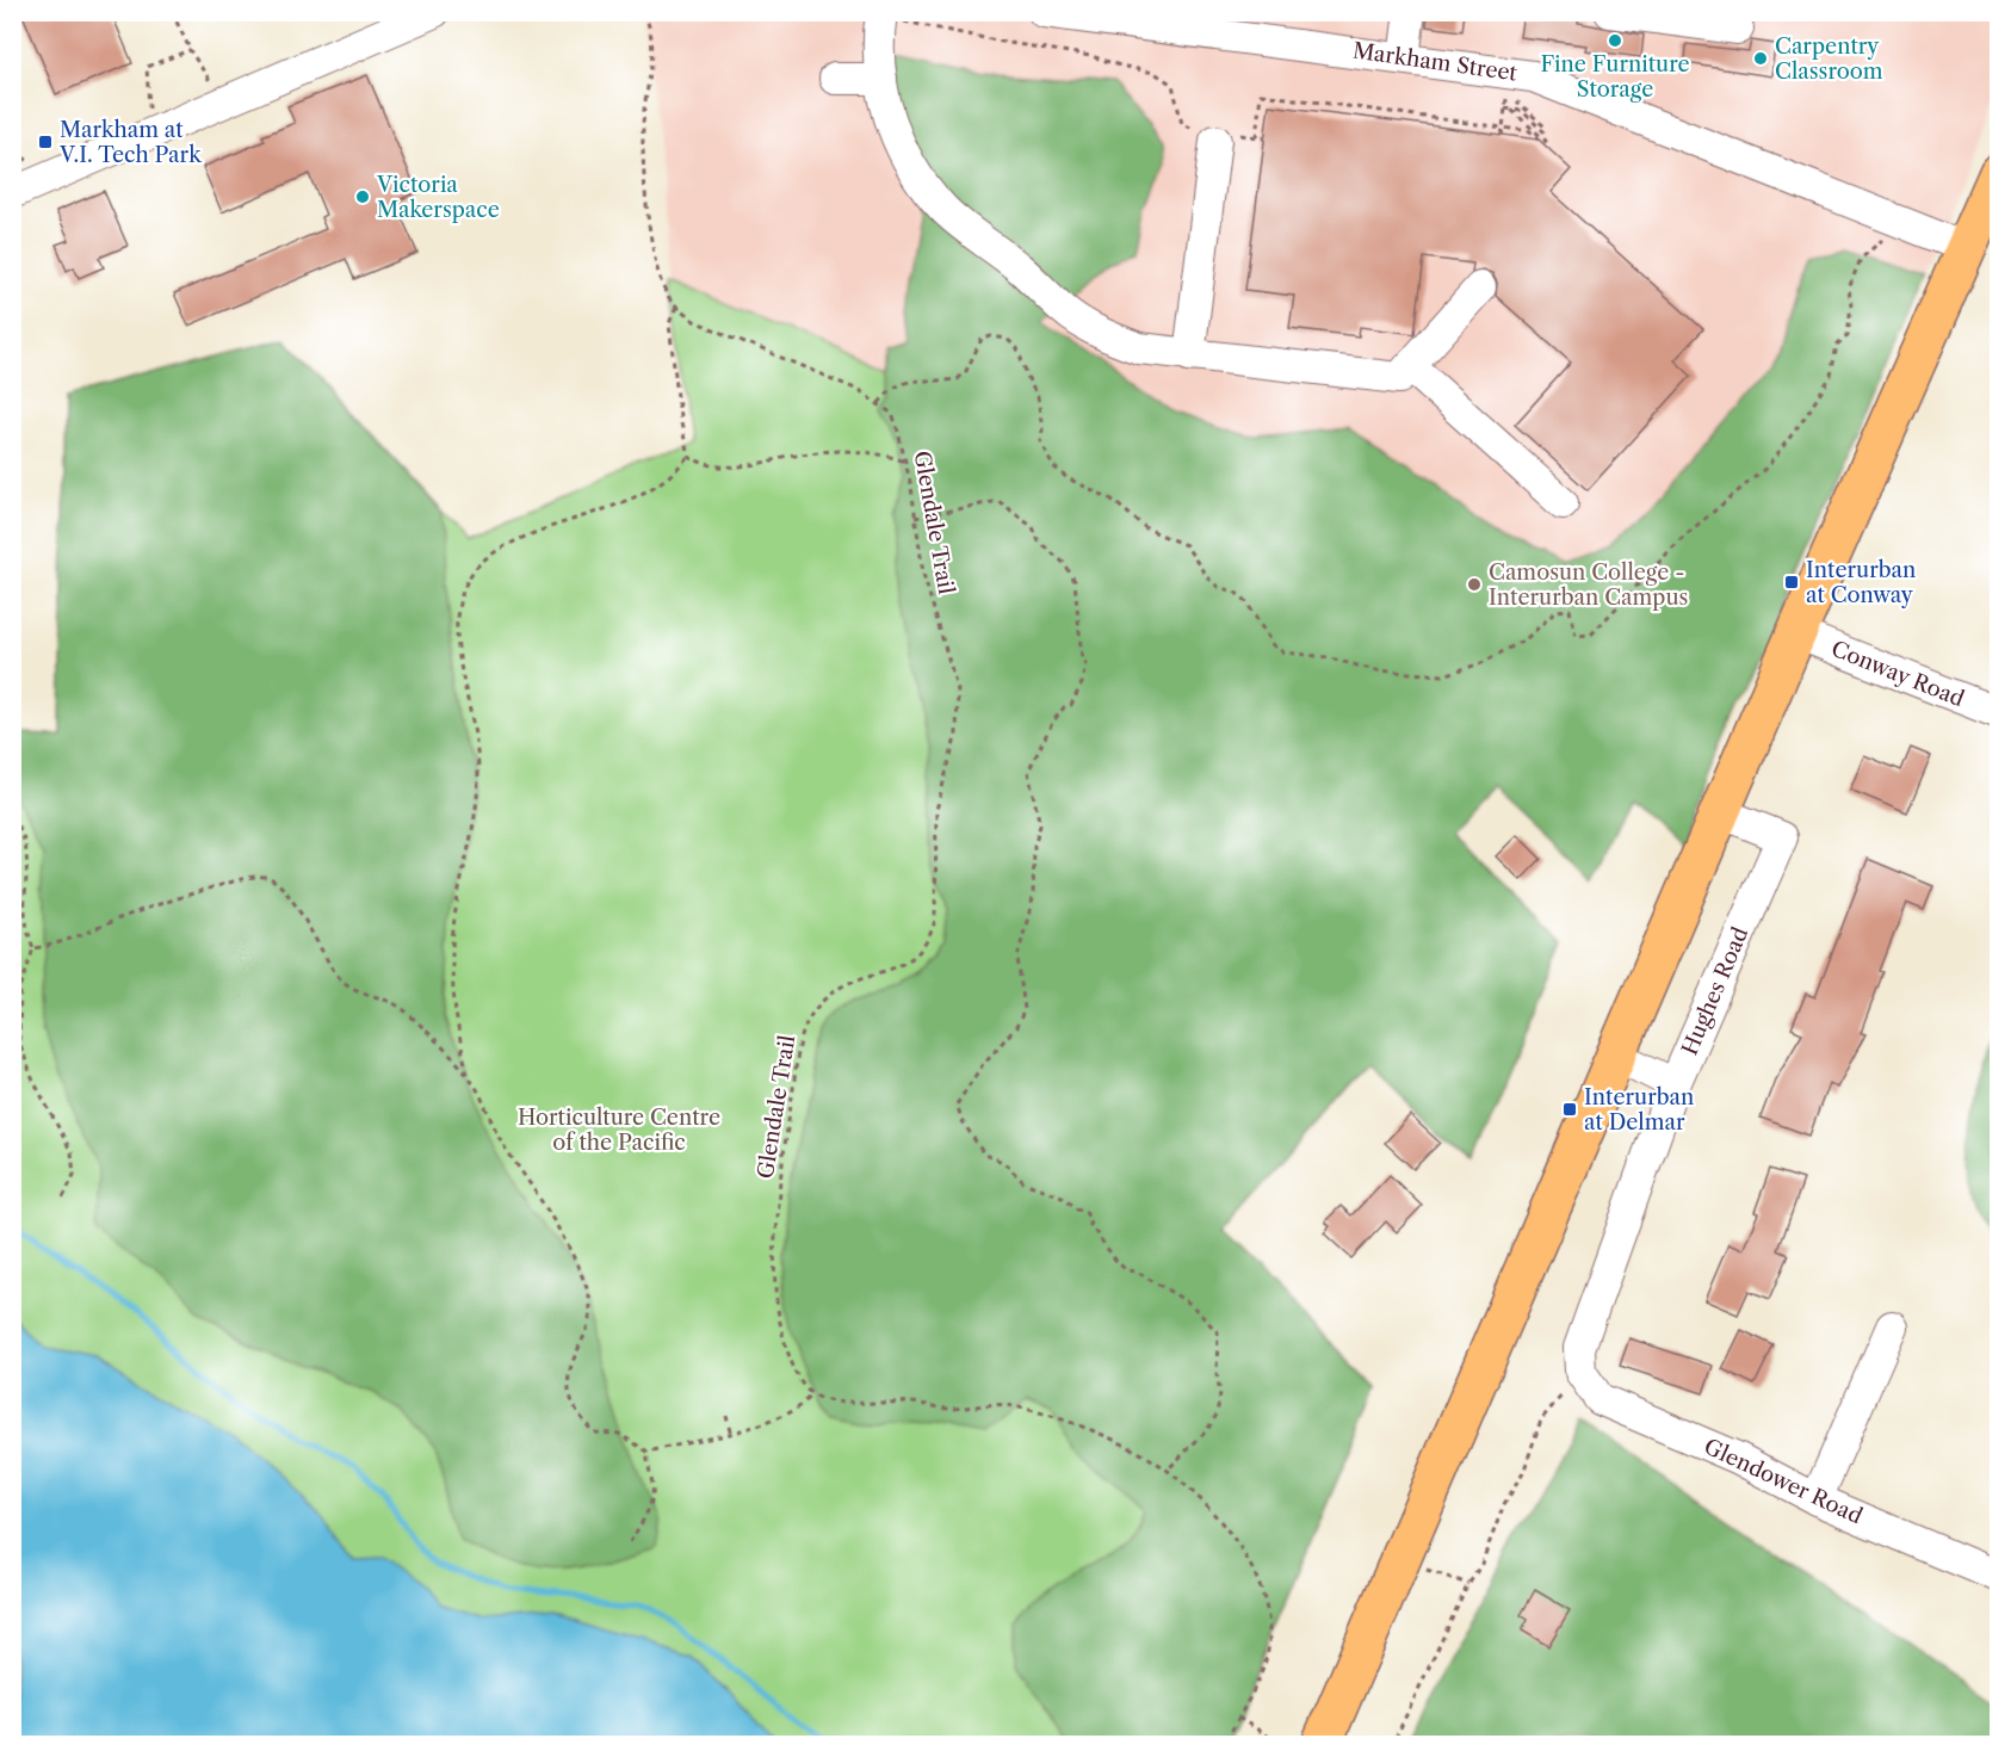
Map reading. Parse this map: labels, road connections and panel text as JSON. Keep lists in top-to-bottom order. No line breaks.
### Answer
{"streets":{"street":["Markham Street","Conway Road","Hughes Road","Glendower Road"],"path":["Glendale Trail"]},"crossings":[["Hughes Road","Glendower Road"]],"parks":["Horticulture Centre of the Pacific"],"places":{"other":["Fine Furniture Storage","Carpentry Classroom","Victoria Makerspace","Camosun College - Interurban Campus"],"transit":["Markham at V.I. Tech Park","Interurban at Conway","Interurban at Delmar"]}}
